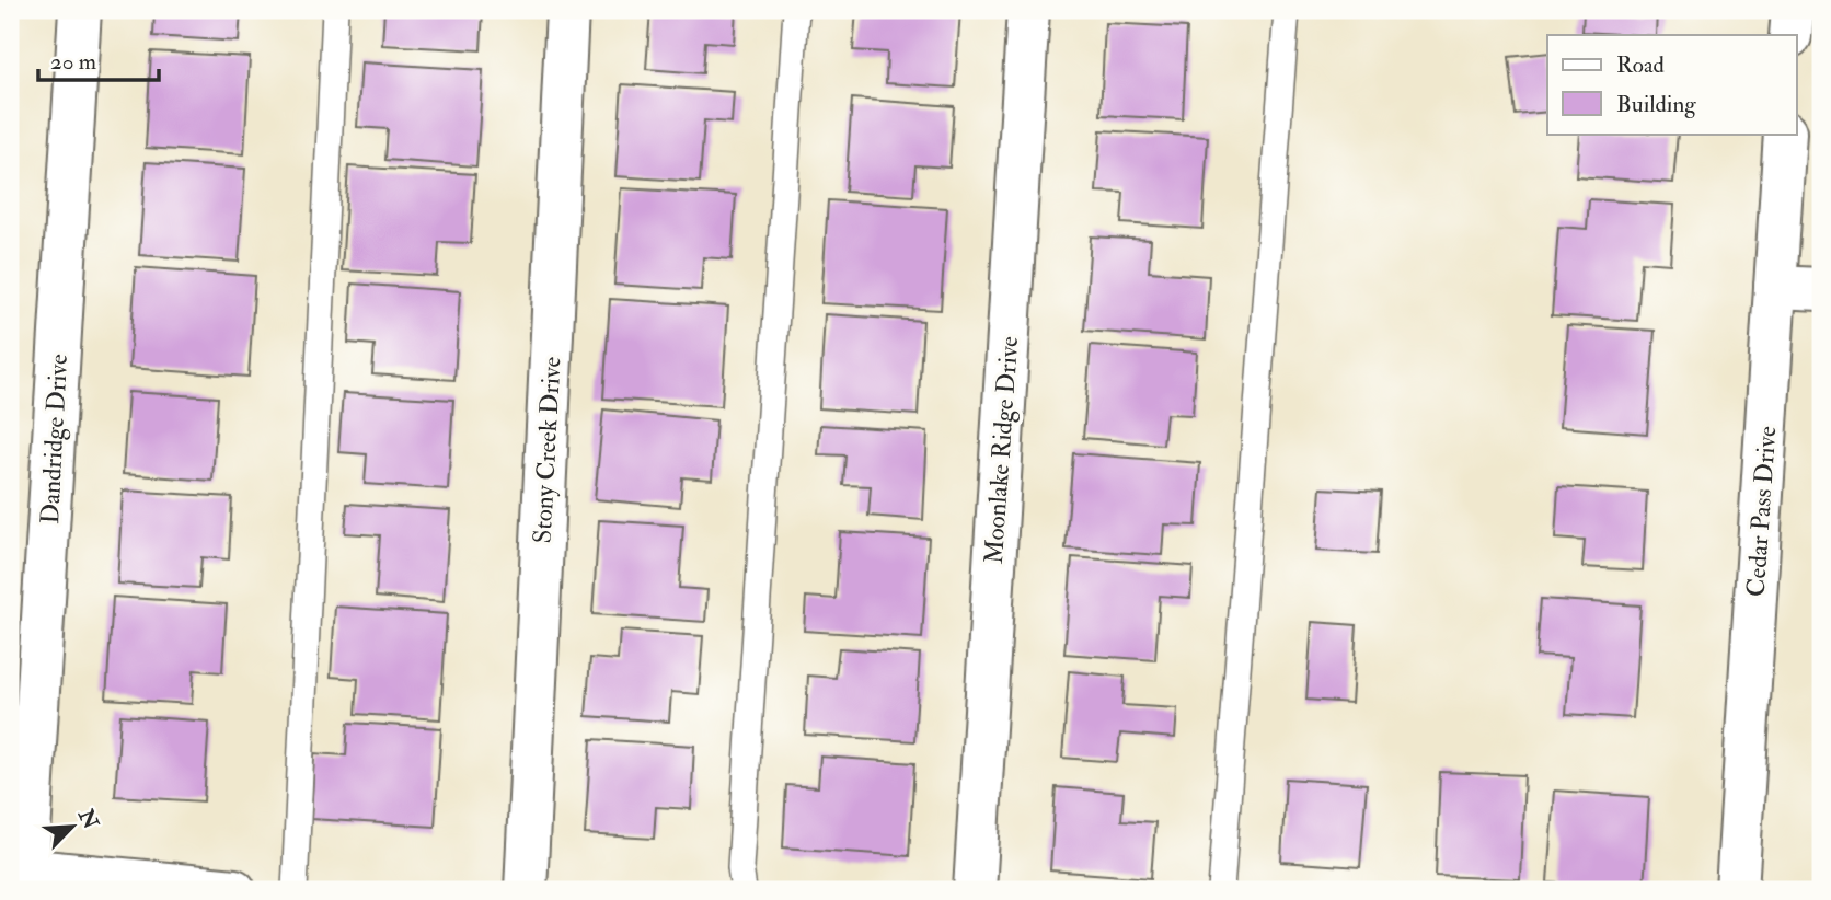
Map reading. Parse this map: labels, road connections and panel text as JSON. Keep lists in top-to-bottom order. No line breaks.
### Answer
{"streets":{"street":["Dandridge Drive","Stony Creek Drive","Moonlake Ridge Drive","Cedar Pass Drive"]},"legend":["Road","Building"],"scale_bar":"20 m","north":"top right"}
